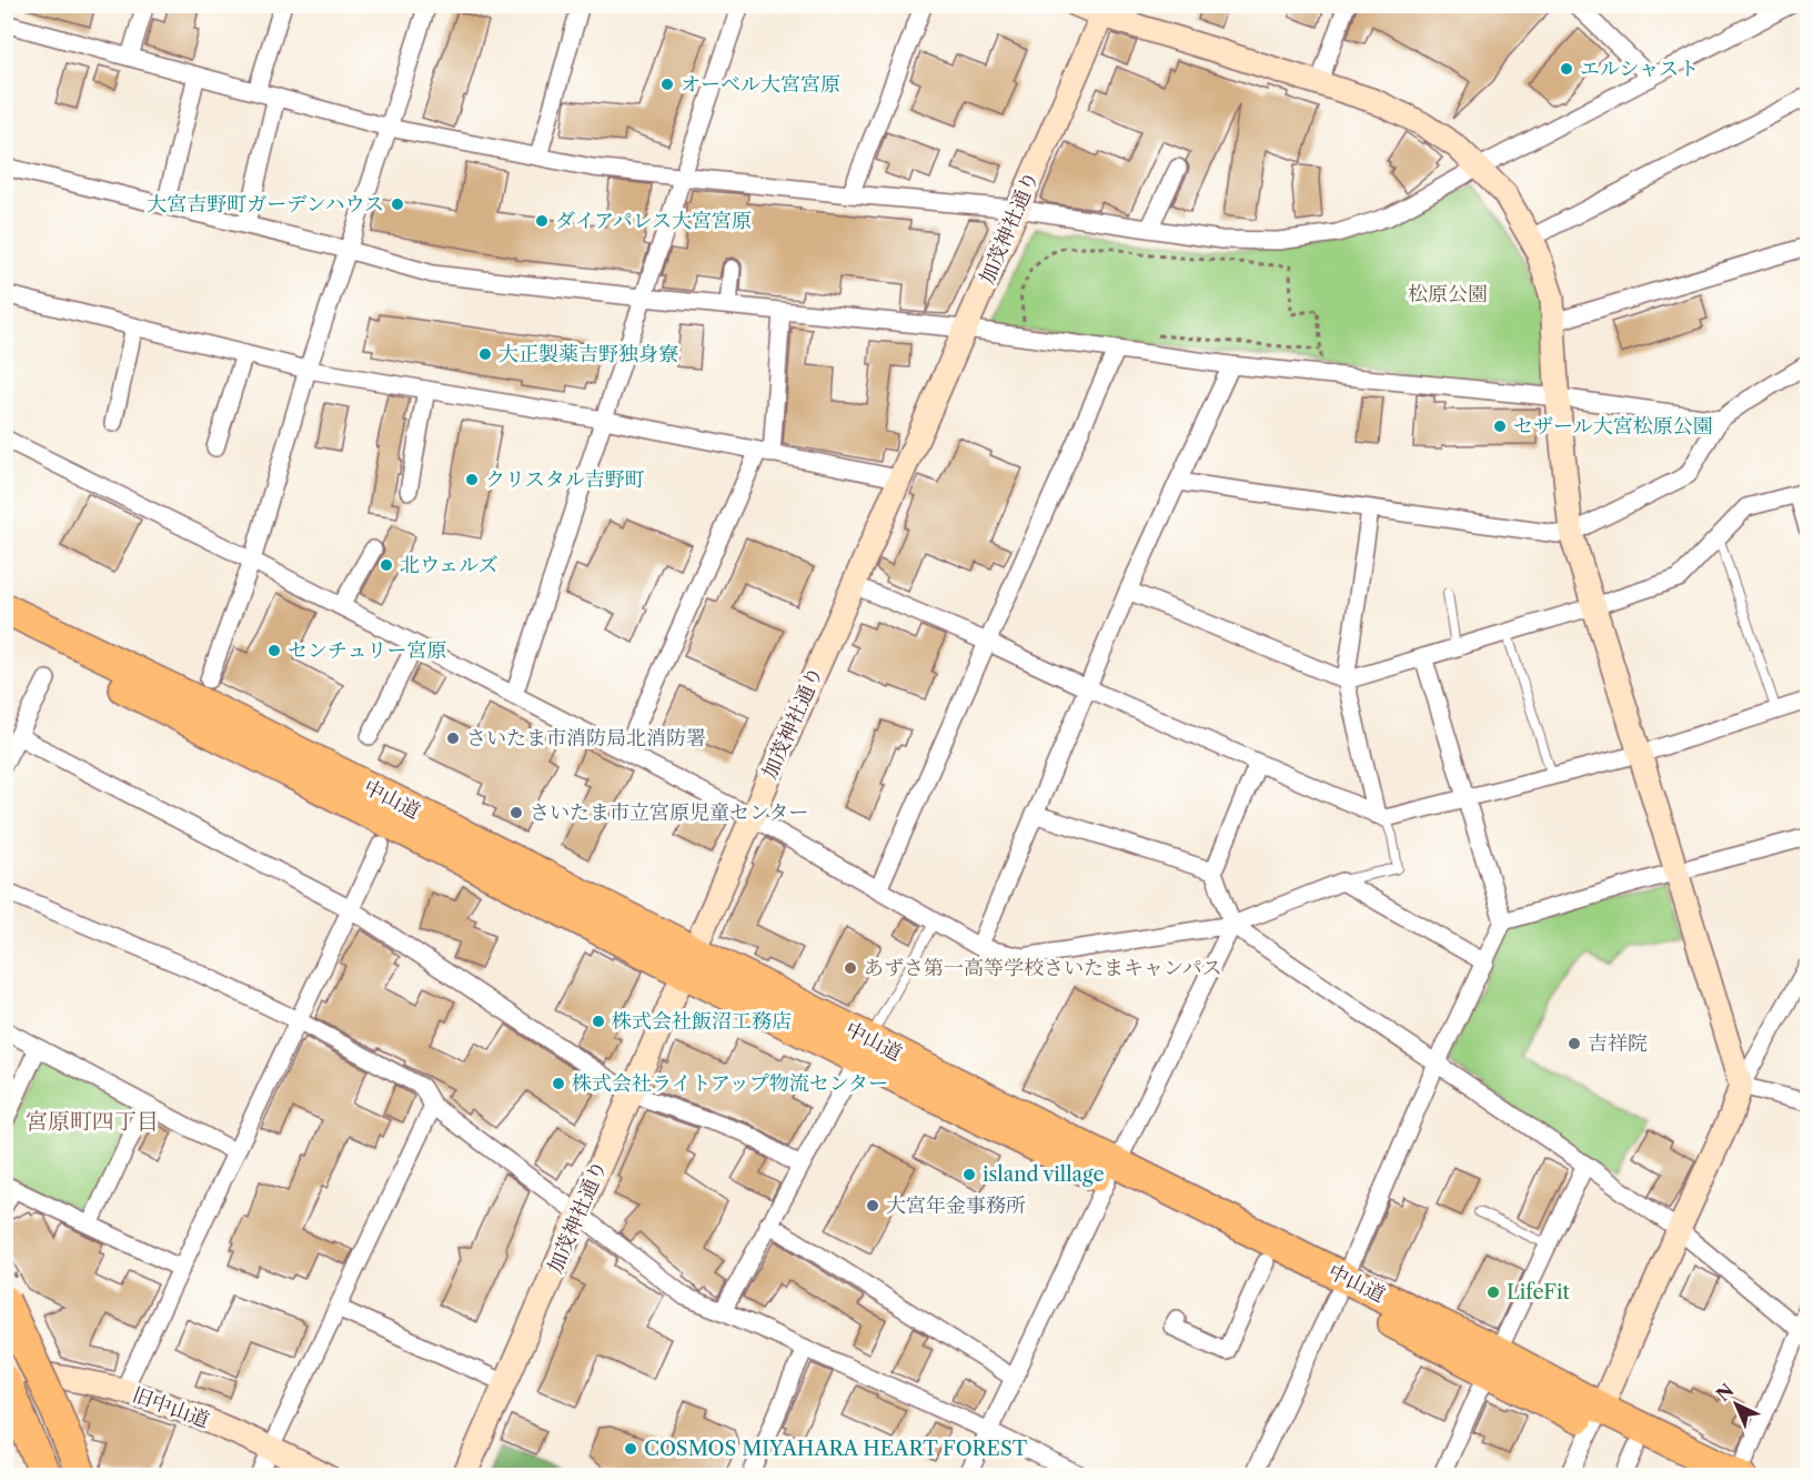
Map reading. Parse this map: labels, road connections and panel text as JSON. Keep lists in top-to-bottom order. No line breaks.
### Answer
{"streets":{"highway":["中山道"],"street":["加茂神社通り","旧中山道"]},"crossings":[["加茂神社通り","中山道"]],"districts":["宮原町四丁目"],"parks":["松原公園"],"places":["エルシャスト","オーベル大宮宮原","大宮吉野町ガーデンハウス","ダイアパレス大宮宮原","大正製薬吉野独身寮","セザール大宮松原公園","クリスタル吉野町","北ウェルズ","センチュリー宮原","さいたま市消防局北消防署","さいたま市立宮原児童センター","あずさ第一高等学校さいたまキャンパス","株式会社飯沼工務店","吉祥院","株式会社ライトアップ物流センター","island village","大宮年金事務所","LifeFit","COSMOS MIYAHARA HEART FOREST"],"north":"top left"}
